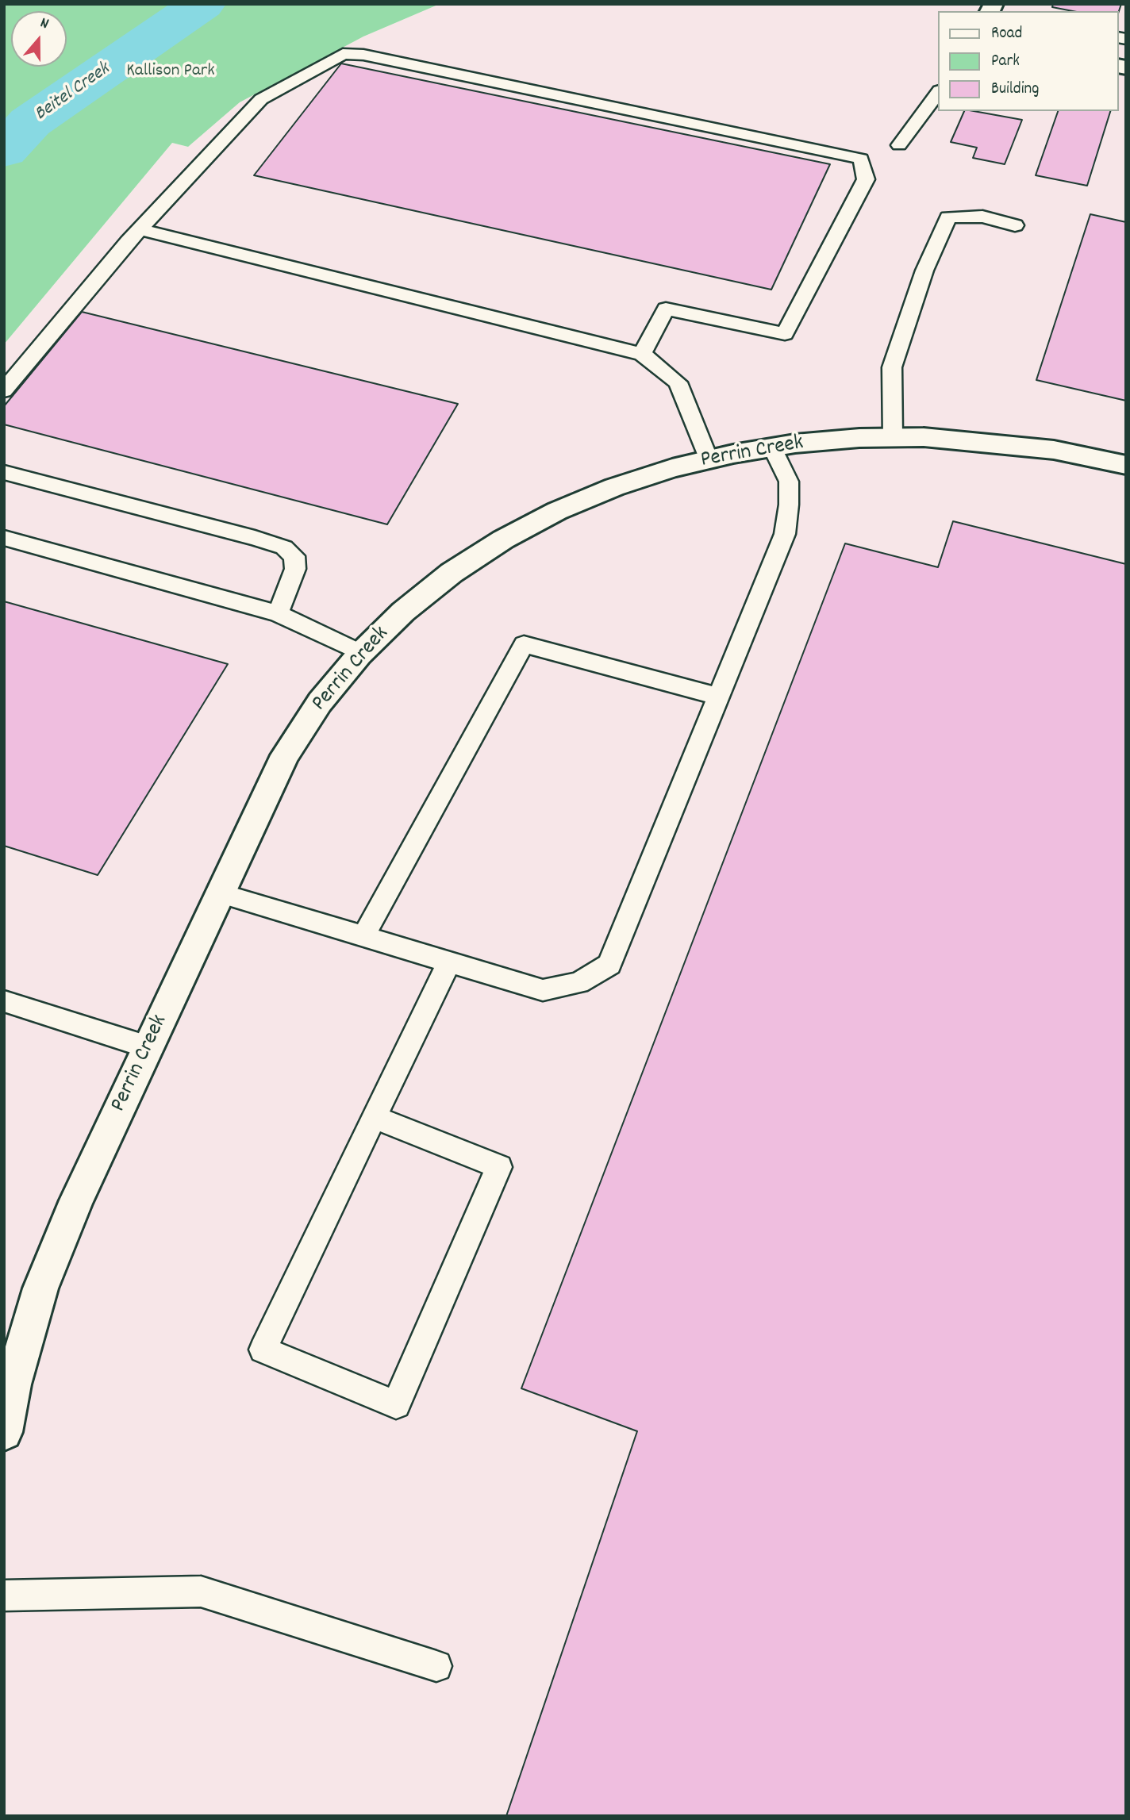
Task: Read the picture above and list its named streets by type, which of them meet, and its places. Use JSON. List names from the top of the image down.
{
  "streets": {
    "street": ["Perrin Creek"]
  },
  "water": ["Beitel Creek"],
  "parks": ["Kallison Park"],
  "legend": ["Road", "Park", "Building"],
  "north": "top"
}
